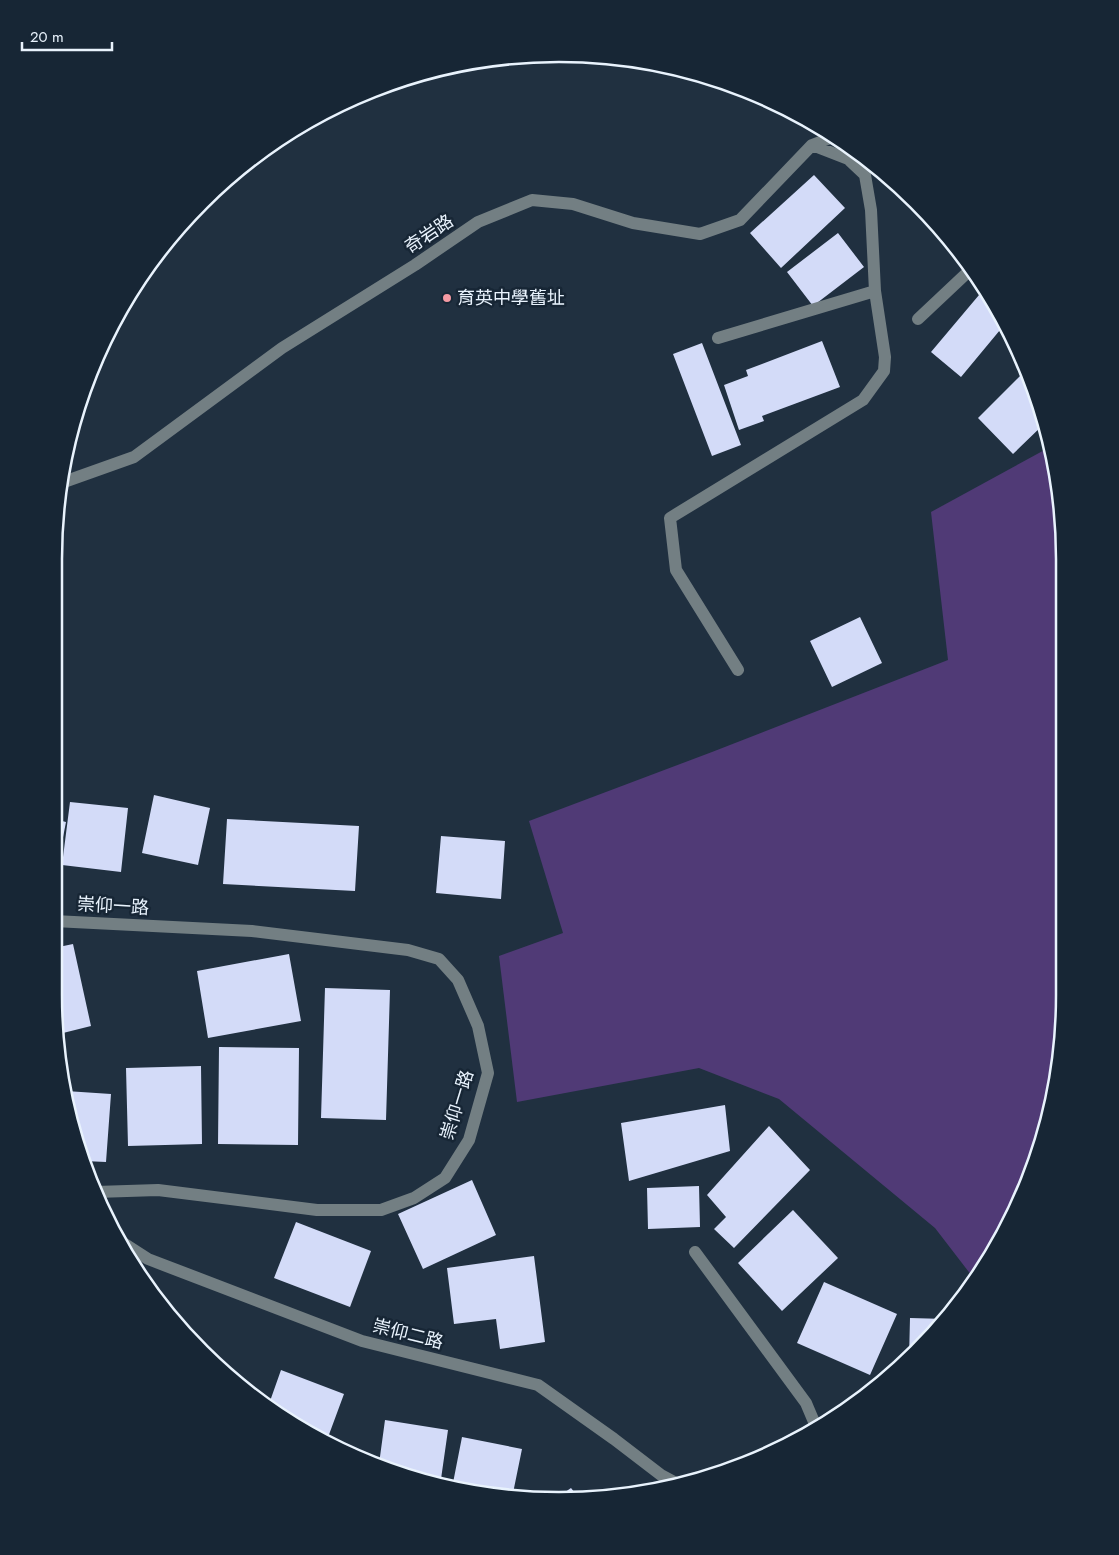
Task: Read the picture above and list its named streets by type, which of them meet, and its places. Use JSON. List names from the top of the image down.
{
  "streets": {
    "street": ["奇岩路", "崇仰一路", "崇仰二路"]
  },
  "places": ["育英中學舊址"],
  "scale_bar": "20 m"
}
